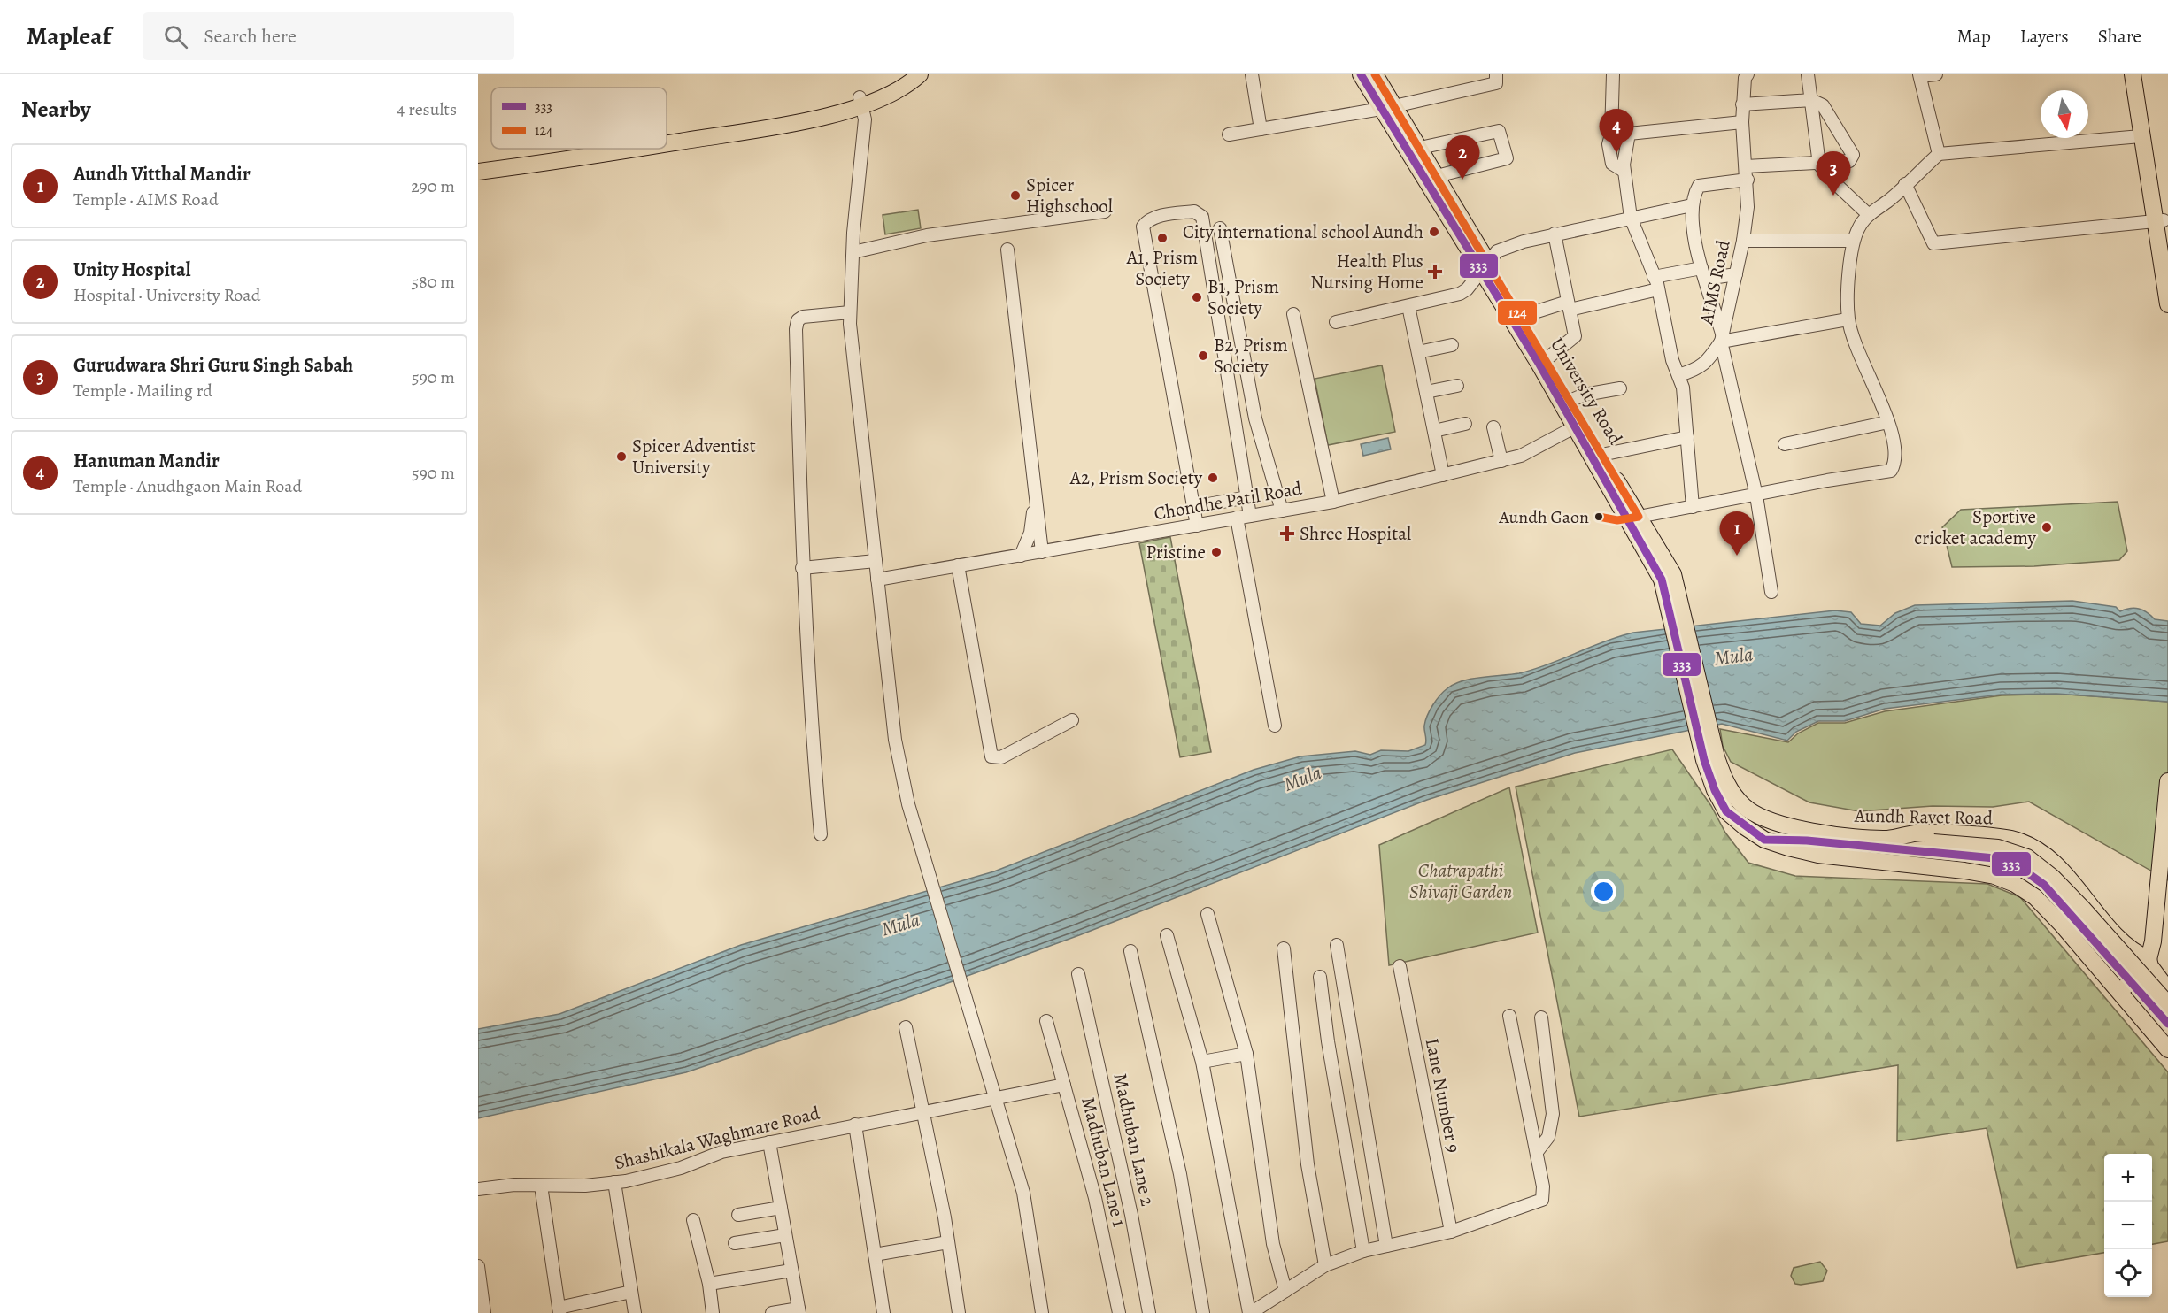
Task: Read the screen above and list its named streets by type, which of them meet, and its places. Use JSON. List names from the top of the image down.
{
  "streets": {
    "main road": ["University Road", "Aundh Ravet Road"],
    "street": [
      "AIMS Road",
      "Chondhe Patil Road",
      "Lane Number 9",
      "Shashikala Waghmare Road",
      "Madhuban Lane 2",
      "Madhuban Lane 1"
    ]
  },
  "crossings": [
    ["University Road", "Chondhe Patil Road"],
    ["University Road", "Aundh Ravet Road"],
    ["Shashikala Waghmare Road", "Madhuban Lane 1"]
  ],
  "water": ["Mula"],
  "parks": ["Chatrapathi Shivaji Garden"],
  "places": {
    "other": [
      "Spicer Highschool",
      "City international school Aundh",
      "A1, Prism Society",
      "B1, Prism Society",
      "B2, Prism Society",
      "Spicer Adventist University",
      "A2, Prism Society",
      "Aundh Gaon",
      "Sportive cricket academy",
      "Pristine"
    ],
    "health": ["Health Plus Nursing Home", "Shree Hospital"]
  },
  "lines": ["transit line 333", "transit line 124"],
  "legend": ["333", "124"],
  "north": "bottom",
  "page": {
    "header": "Mapleaf",
    "search": "Search here",
    "nav": ["Map", "Layers", "Share"],
    "heading": ["Nearby", "4 results"],
    "pins": [
      "4",
      "2",
      "3",
      "1"
    ],
    "list": [
      {
        "mark": "1",
        "name": "Aundh Vitthal Mandir",
        "note": "Temple · AIMS Road",
        "value": "290 m"
      },
      {
        "mark": "2",
        "name": "Unity Hospital",
        "note": "Hospital · University Road",
        "value": "580 m"
      },
      {
        "mark": "3",
        "name": "Gurudwara Shri Guru Singh Sabah",
        "note": "Temple · Mailing rd",
        "value": "590 m"
      },
      {
        "mark": "4",
        "name": "Hanuman Mandir",
        "note": "Temple · Anudhgaon Main Road",
        "value": "590 m"
      }
    ],
    "map_buttons": ["+", "−"]
  }
}
